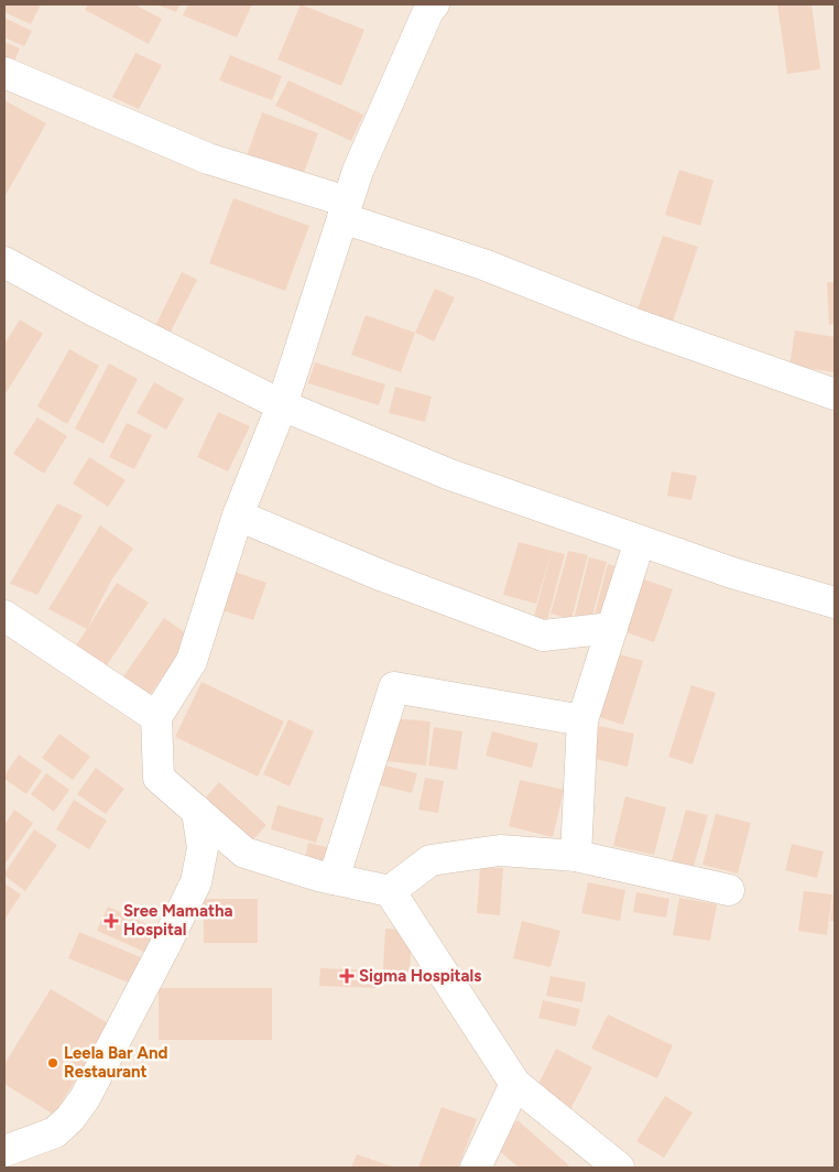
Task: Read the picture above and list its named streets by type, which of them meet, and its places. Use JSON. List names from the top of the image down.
{
  "places": {
    "health": ["Sree Mamatha Hospital", "Sigma Hospitals"],
    "other": ["Leela Bar And Restaurant"]
  }
}
